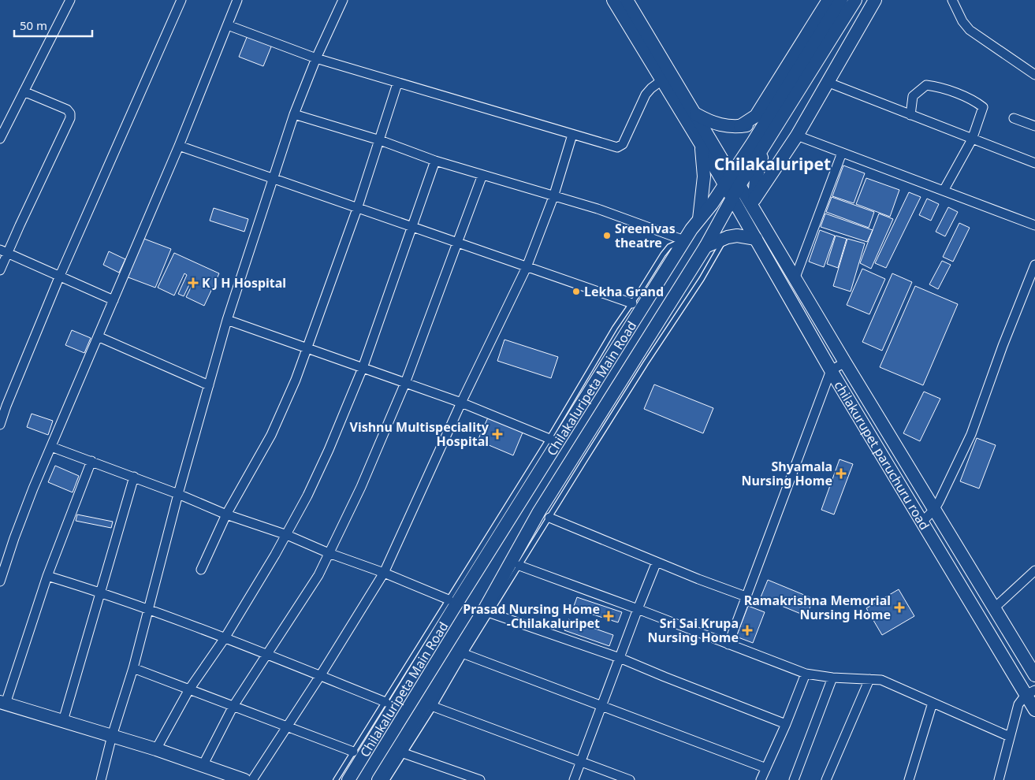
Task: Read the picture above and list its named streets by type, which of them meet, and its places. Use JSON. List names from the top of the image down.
{
  "streets": {
    "main road": ["Chilakaluripeta Main Road", "chilakurupet paruchuru road"]
  },
  "crossings": [
    ["Chilakaluripeta Main Road", "chilakurupet paruchuru road"]
  ],
  "districts": ["Chilakaluripet"],
  "places": {
    "other": ["Sreenivas theatre", "Lekha Grand"],
    "health": [
      "K J H Hospital",
      "Vishnu Multispeciality Hospital",
      "Shyamala Nursing Home",
      "Ramakrishna Memorial Nursing Home",
      "Prasad Nursing Home -Chilakaluripet",
      "Sri Sai Krupa Nursing Home"
    ]
  },
  "scale_bar": "50 m"
}
